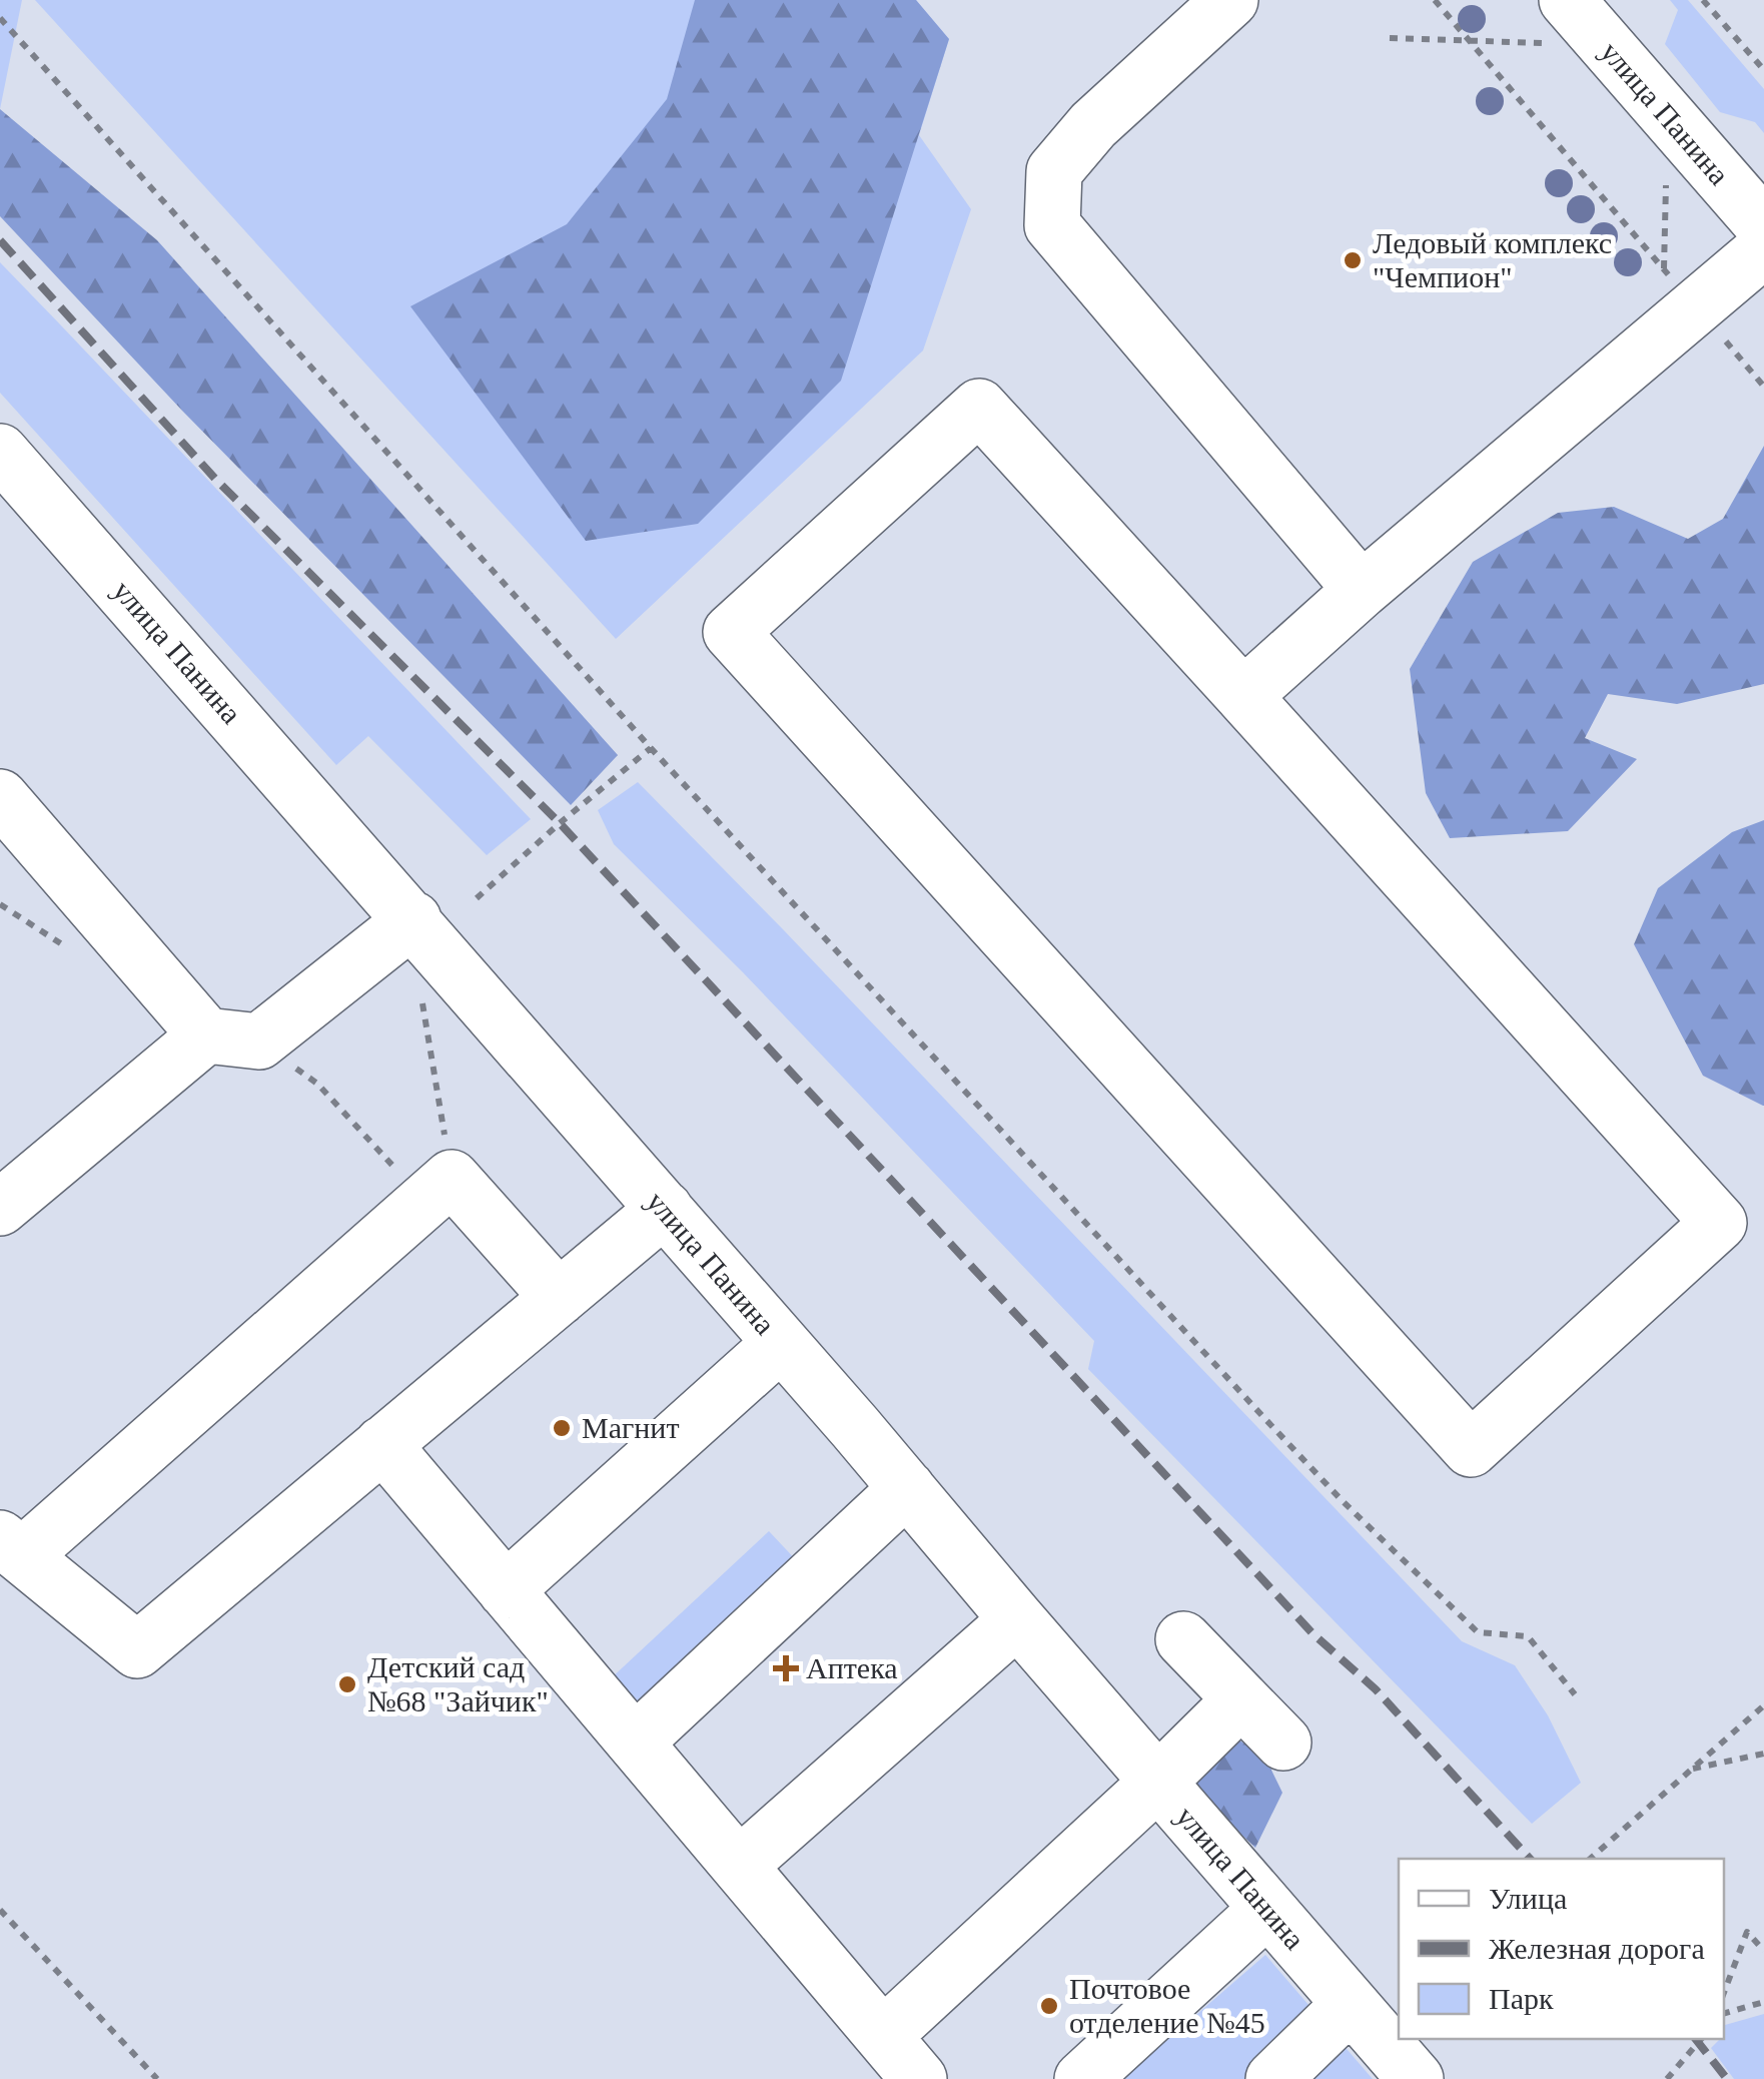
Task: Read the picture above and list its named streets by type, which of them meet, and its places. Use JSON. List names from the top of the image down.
{
  "streets": {
    "street": ["улица Панина"]
  },
  "places": {
    "other": [
      "Ледовый комплекс \"Чемпион\"",
      "Магнит",
      "Детский сад №68 \"Зайчик\"",
      "Почтовое отделение №45"
    ],
    "health": ["Аптека"]
  },
  "legend": ["Улица", "Железная дорога", "Парк"]
}
